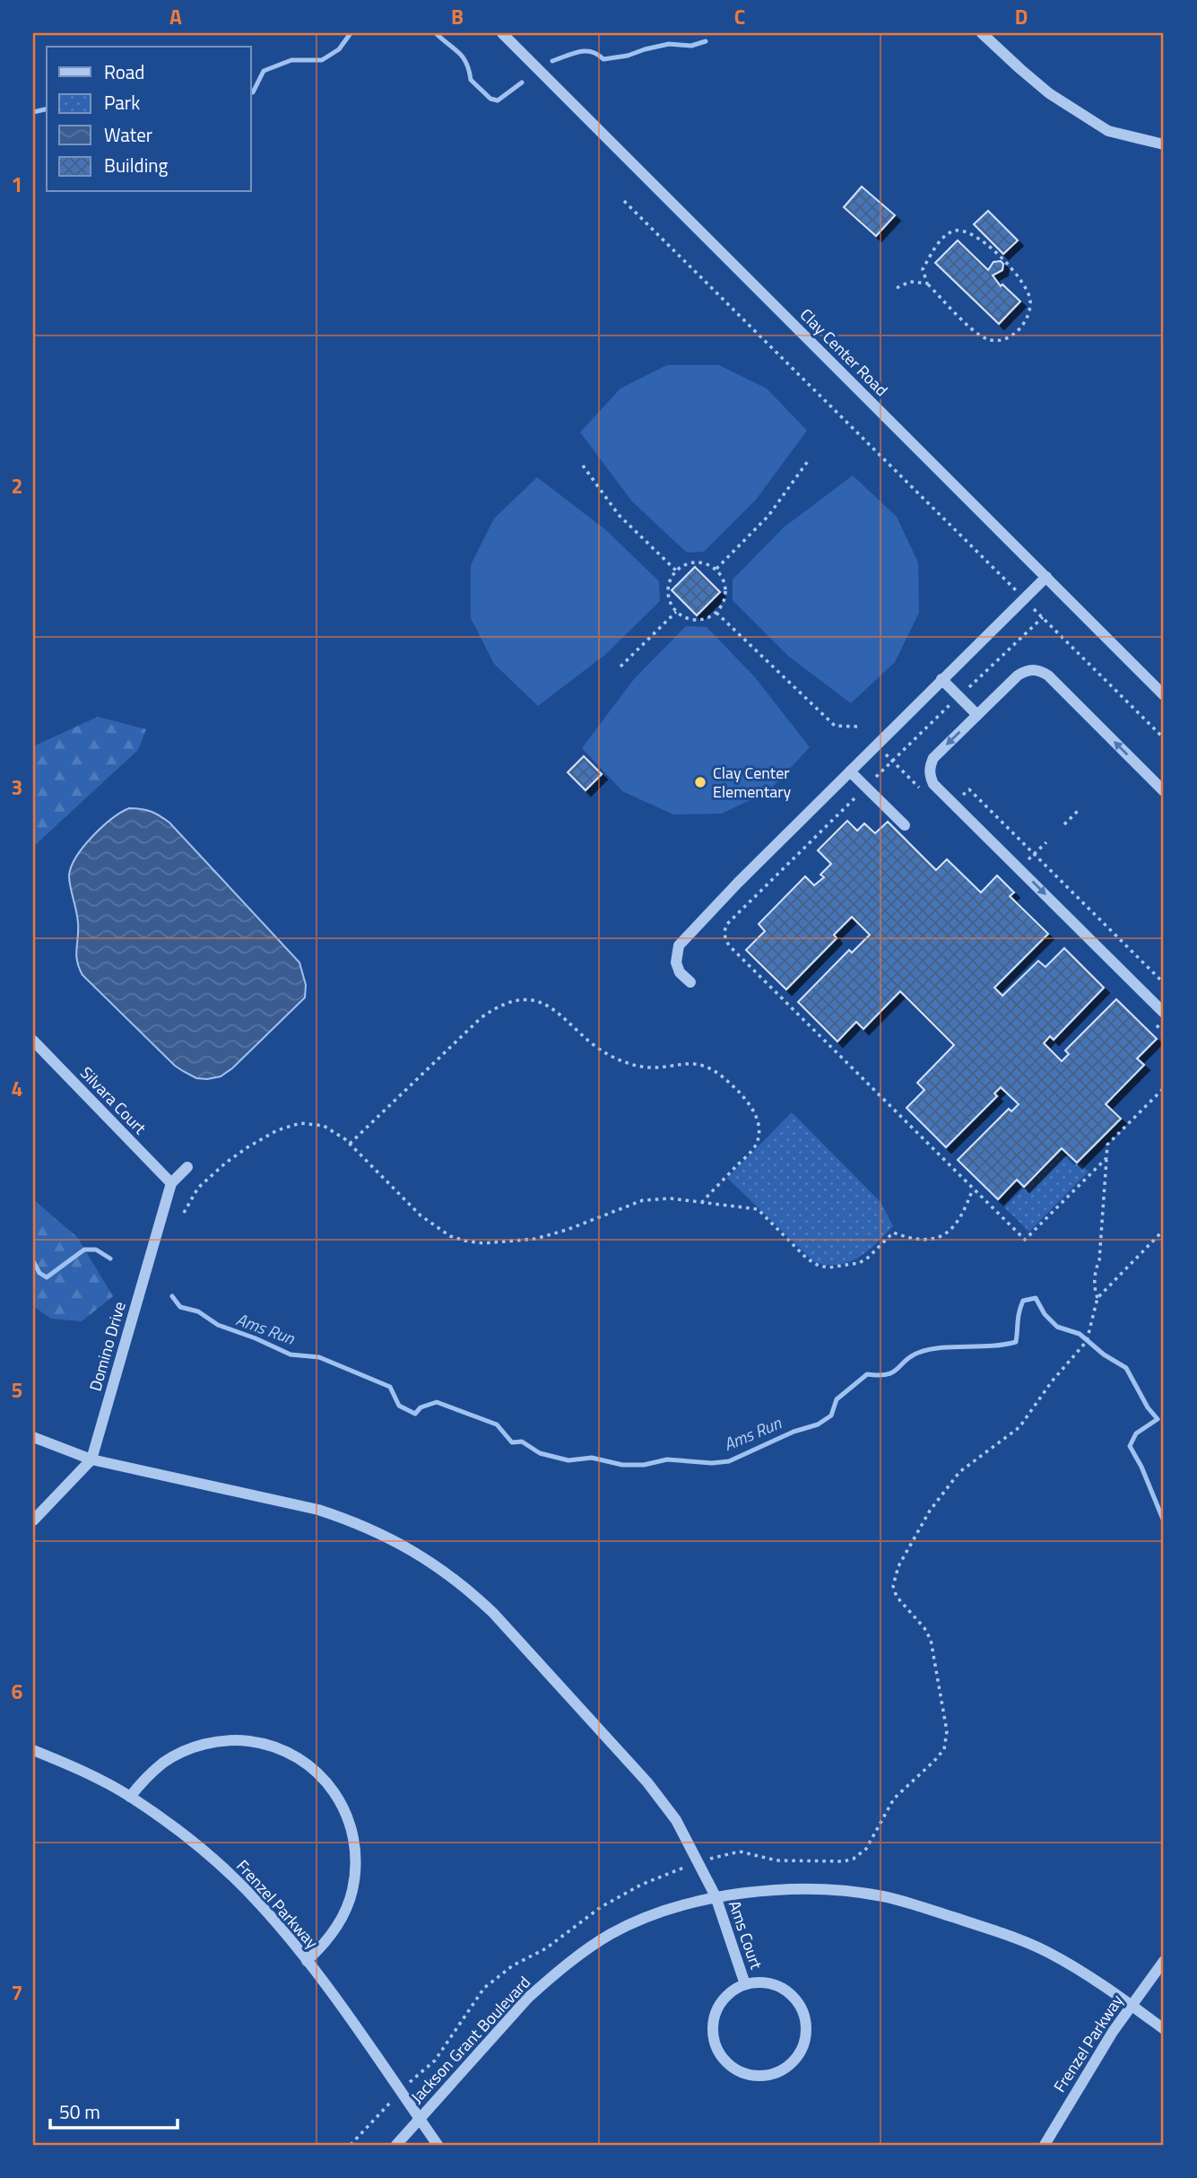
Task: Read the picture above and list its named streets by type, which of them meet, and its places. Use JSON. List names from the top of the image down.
{
  "streets": {
    "street": [
      "Clay Center Road",
      "Silvara Court",
      "Domino Drive",
      "Frenzel Parkway",
      "Ams Court",
      "Jackson Grant Boulevard"
    ]
  },
  "crossings": [
    ["Silvara Court", "Domino Drive"],
    ["Frenzel Parkway", "Jackson Grant Boulevard"],
    ["Ams Court", "Jackson Grant Boulevard"]
  ],
  "water": ["Ams Run"],
  "places": ["Clay Center Elementary"],
  "legend": [
    "Road",
    "Park",
    "Water",
    "Building"
  ],
  "scale_bar": "50 m",
  "grid": {
    "columns": [
      "A",
      "B",
      "C",
      "D"
    ],
    "rows": [
      "1",
      "2",
      "3",
      "4",
      "5",
      "6",
      "7"
    ]
  }
}
